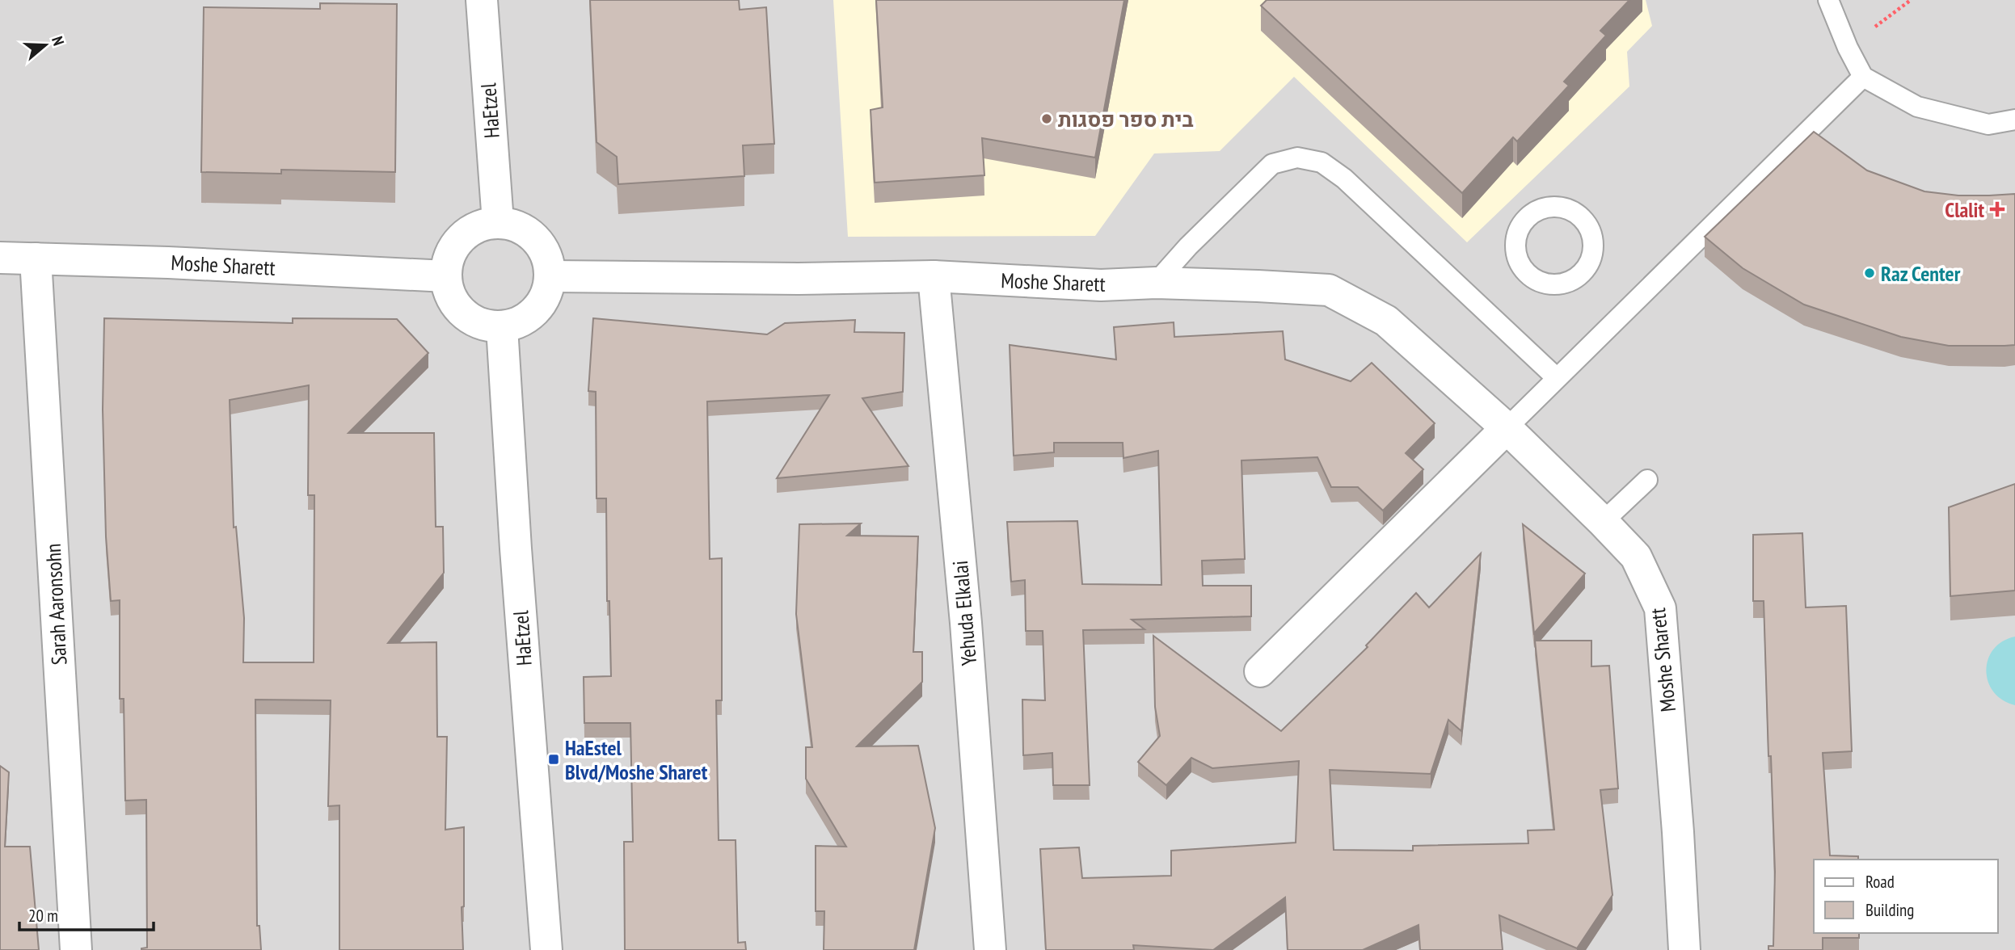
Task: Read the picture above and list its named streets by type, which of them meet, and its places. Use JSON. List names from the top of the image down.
{
  "streets": {
    "street": [
      "HaEtzel",
      "Moshe Sharett",
      "Sarah Aaronsohn",
      "Yehuda Elkalai"
    ]
  },
  "crossings": [
    ["HaEtzel", "Moshe Sharett"],
    ["Moshe Sharett", "Sarah Aaronsohn"],
    ["Moshe Sharett", "Yehuda Elkalai"]
  ],
  "places": {
    "other": ["בית ספר פסגות", "Raz Center"],
    "health": ["Clalit"],
    "transit": ["HaEstel Blvd/Moshe Sharet"]
  },
  "legend": ["Road", "Building"],
  "scale_bar": "20 m",
  "north": "right"
}
